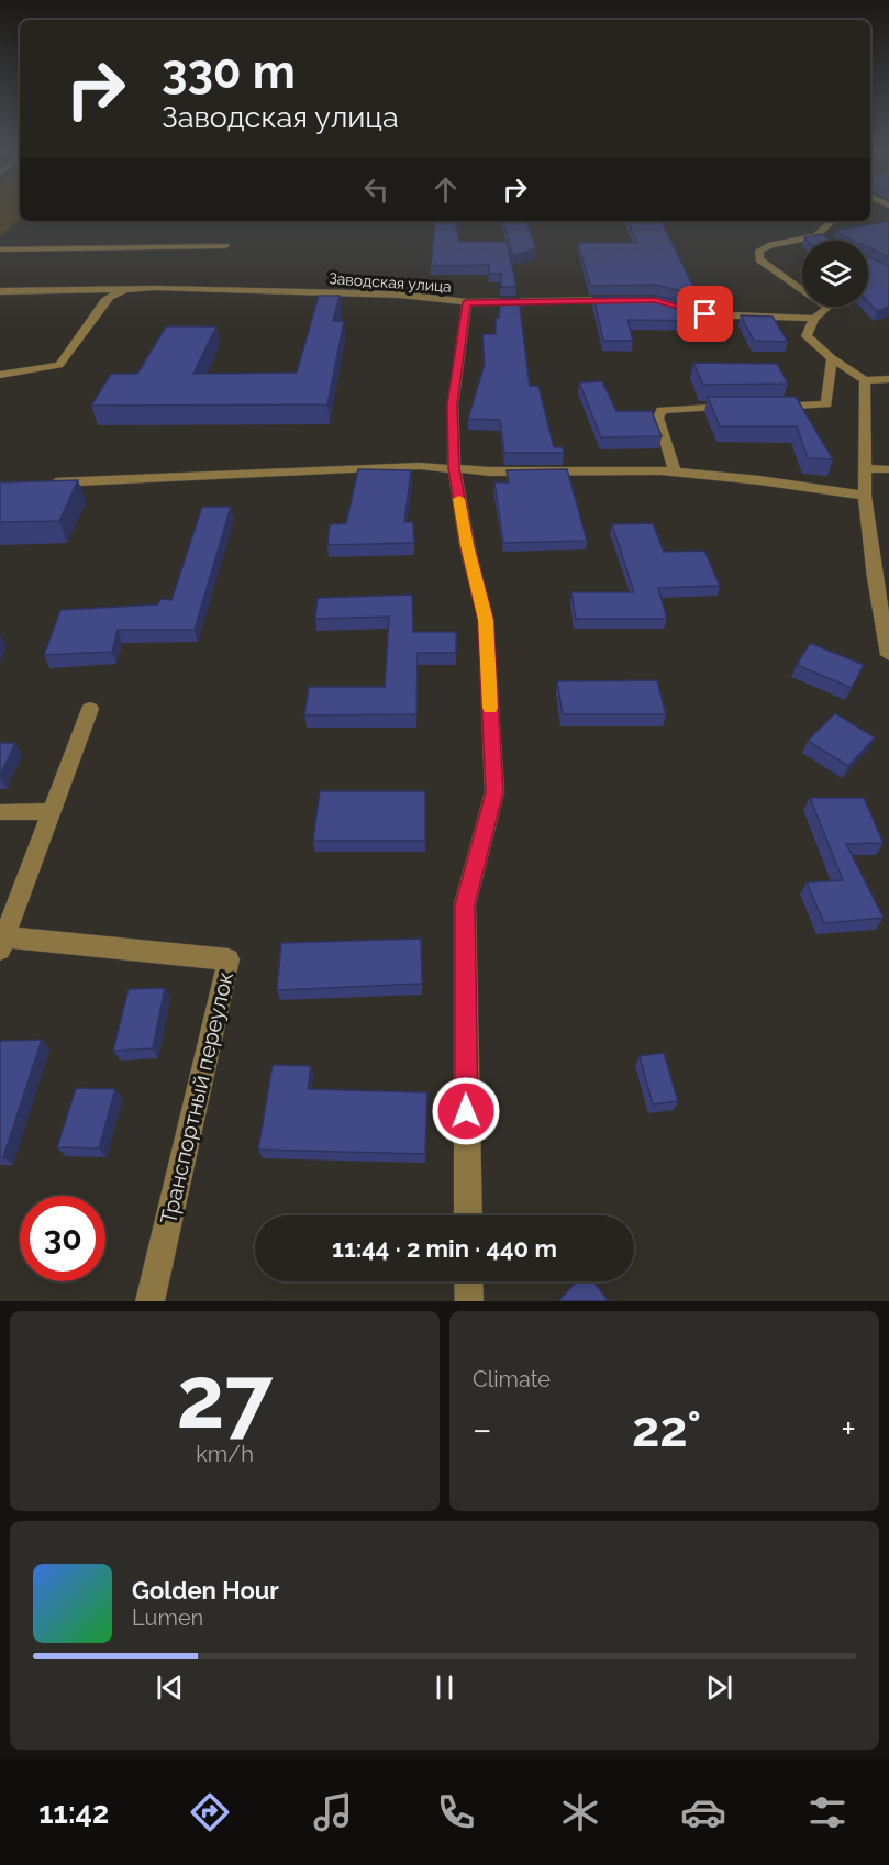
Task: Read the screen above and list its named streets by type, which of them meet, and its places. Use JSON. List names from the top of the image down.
{
  "streets": {
    "street": ["Заводская улица", "Транспортный переулок"]
  },
  "page": {
    "turn": ["330 m", "Заводская улица"],
    "limit": "30",
    "trip": "11:44 · 2 min · 440 m",
    "tile": [
      ["27", "km/h"],
      "Climate"
    ],
    "heat": ["−", "22°", "+"],
    "song": ["Golden Hour", "Lumen"],
    "tabs": "11:42"
  }
}
